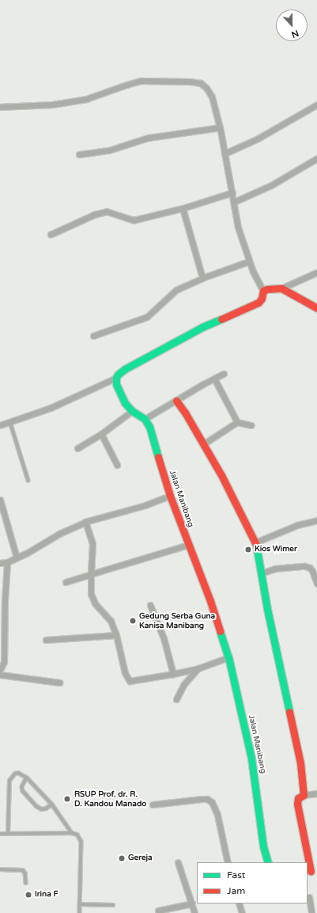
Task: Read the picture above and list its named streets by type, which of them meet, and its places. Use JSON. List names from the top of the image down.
{
  "streets": {
    "street": ["Jalan Manibang"]
  },
  "places": [
    "Kios Wimer",
    "Gedung Serba Guna Kanisa Manibang",
    "RSUP Prof. dr. R. D. Kandou Manado",
    "Gereja",
    "Irina F"
  ],
  "legend": ["Fast", "Jam"],
  "north": "bottom"
}
